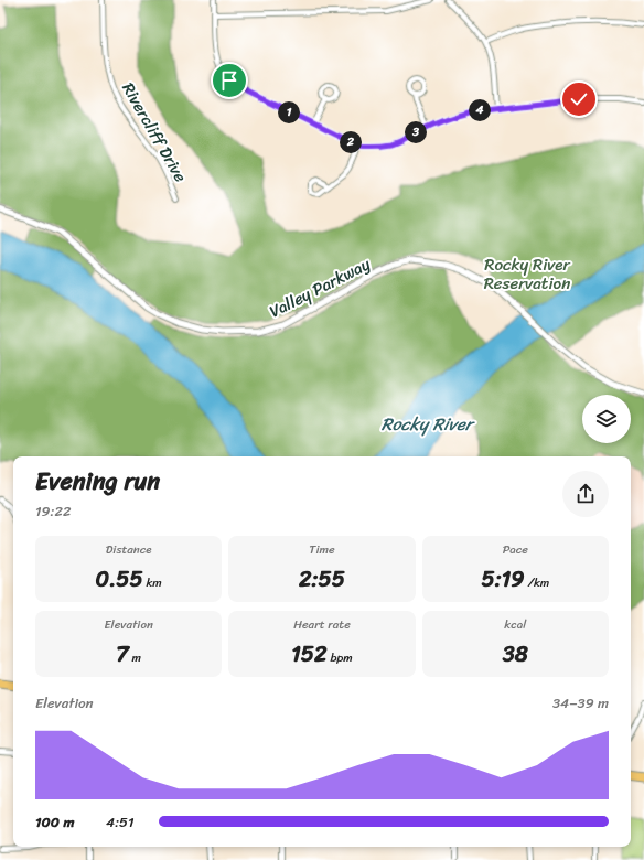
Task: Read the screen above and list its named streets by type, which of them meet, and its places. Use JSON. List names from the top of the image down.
{
  "streets": {
    "street": ["Rivercliff Drive", "Valley Parkway"]
  },
  "water": ["Rocky River"],
  "parks": ["Rocky River Reservation"],
  "page": {
    "pins": [
      "4",
      "1",
      "3",
      "2"
    ],
    "heading": ["Evening run", "19:22"],
    "stats": [
      ["Distance", "0.55 km"],
      ["Time", "2:55"],
      ["Pace", "5:19 /km"],
      ["Elevation", "7 m"],
      ["Heart rate", "152 bpm"],
      ["kcal", "38"]
    ],
    "chart": ["Elevation", "34–39 m"],
    "list": [
      {
        "name": "100 m",
        "note": "4:51"
      }
    ]
  }
}
